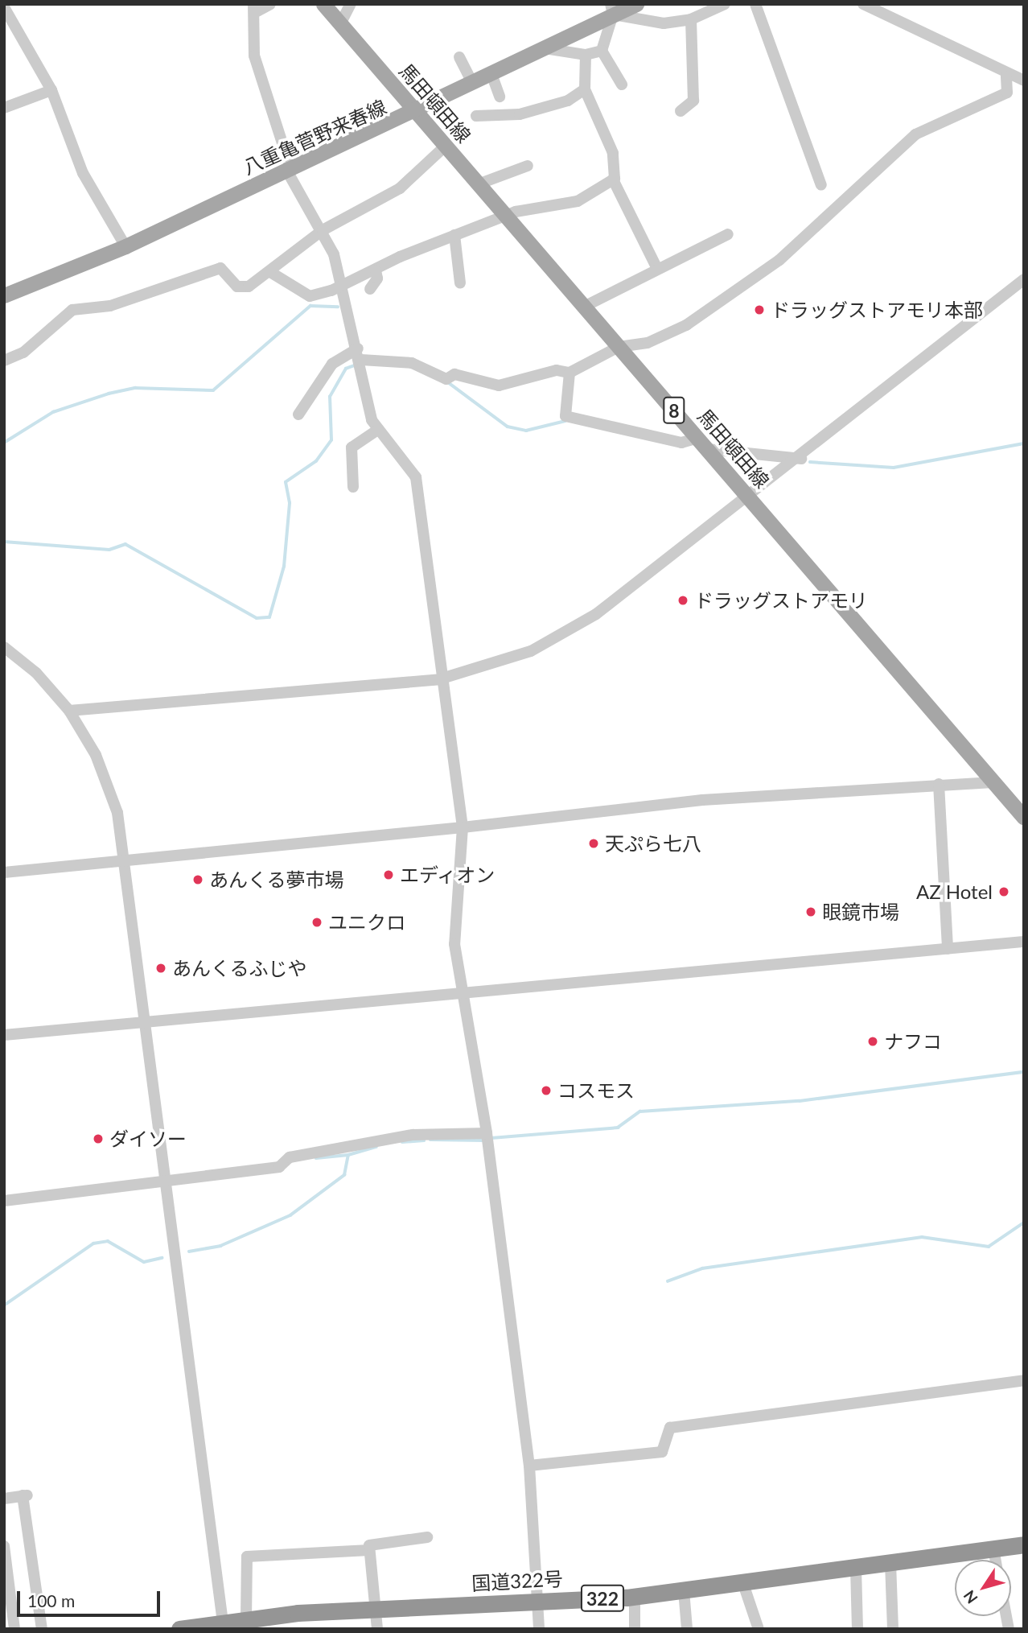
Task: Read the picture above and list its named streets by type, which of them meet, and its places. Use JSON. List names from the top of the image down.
{
  "streets": {
    "highway": ["国道322号", "322"],
    "main road": ["馬田頓田線", "八重亀菅野来春線", "8"]
  },
  "crossings": [
    ["馬田頓田線", "八重亀菅野来春線"]
  ],
  "places": [
    "ドラッグストアモリ本部",
    "ドラッグストアモリ",
    "天ぷら七八",
    "エディオン",
    "あんくる夢市場",
    "AZ Hotel",
    "眼鏡市場",
    "ユニクロ",
    "あんくるふじや",
    "ナフコ",
    "コスモス",
    "ダイソー"
  ],
  "scale_bar": "100 m",
  "north": "bottom left"
}
